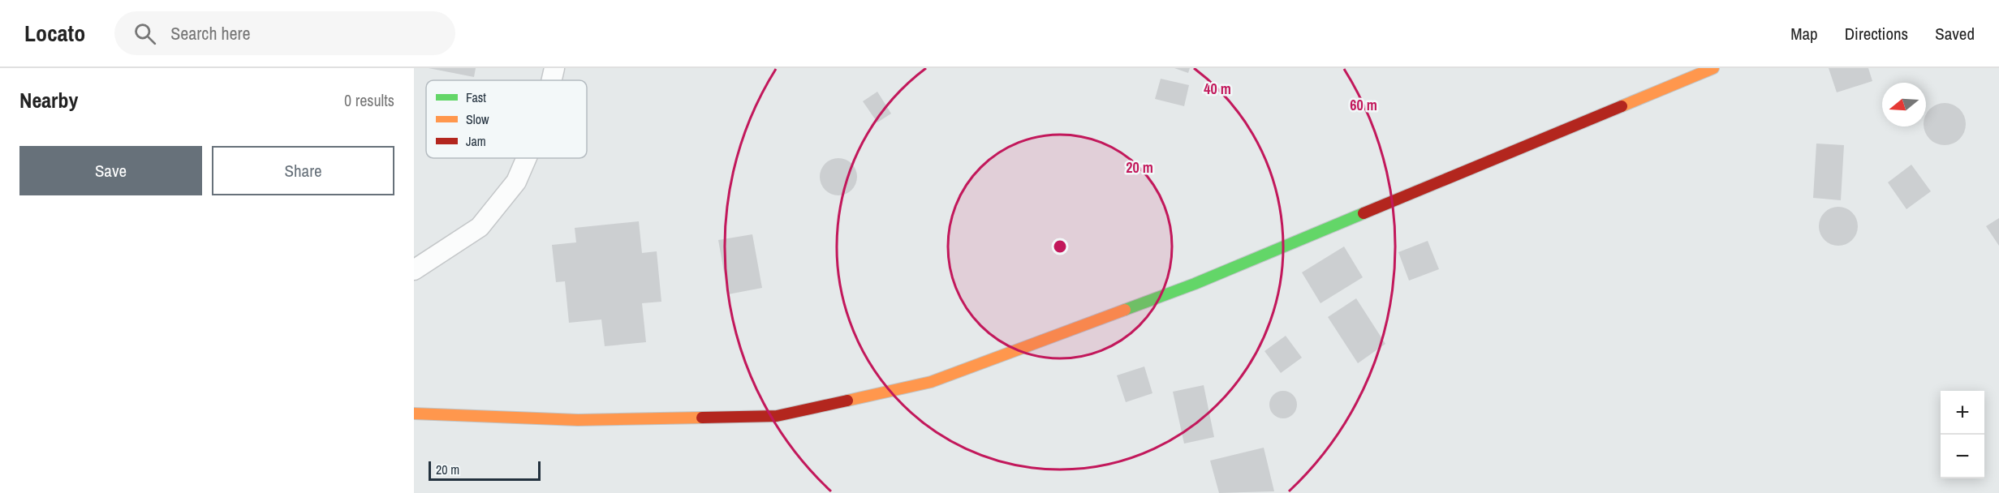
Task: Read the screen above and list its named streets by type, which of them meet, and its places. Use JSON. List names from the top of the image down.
{
  "legend": ["Fast", "Slow", "Jam"],
  "scale_bar": "20 m",
  "north": "left",
  "page": {
    "header": "Locato",
    "search": "Search here",
    "nav": ["Map", "Directions", "Saved"],
    "heading": ["Nearby", "0 results"],
    "buttons": ["Save", "Share"],
    "map_buttons": ["+", "−"],
    "scale": "20 m"
  },
  "rings": ["40 m", "60 m", "20 m"]
}
